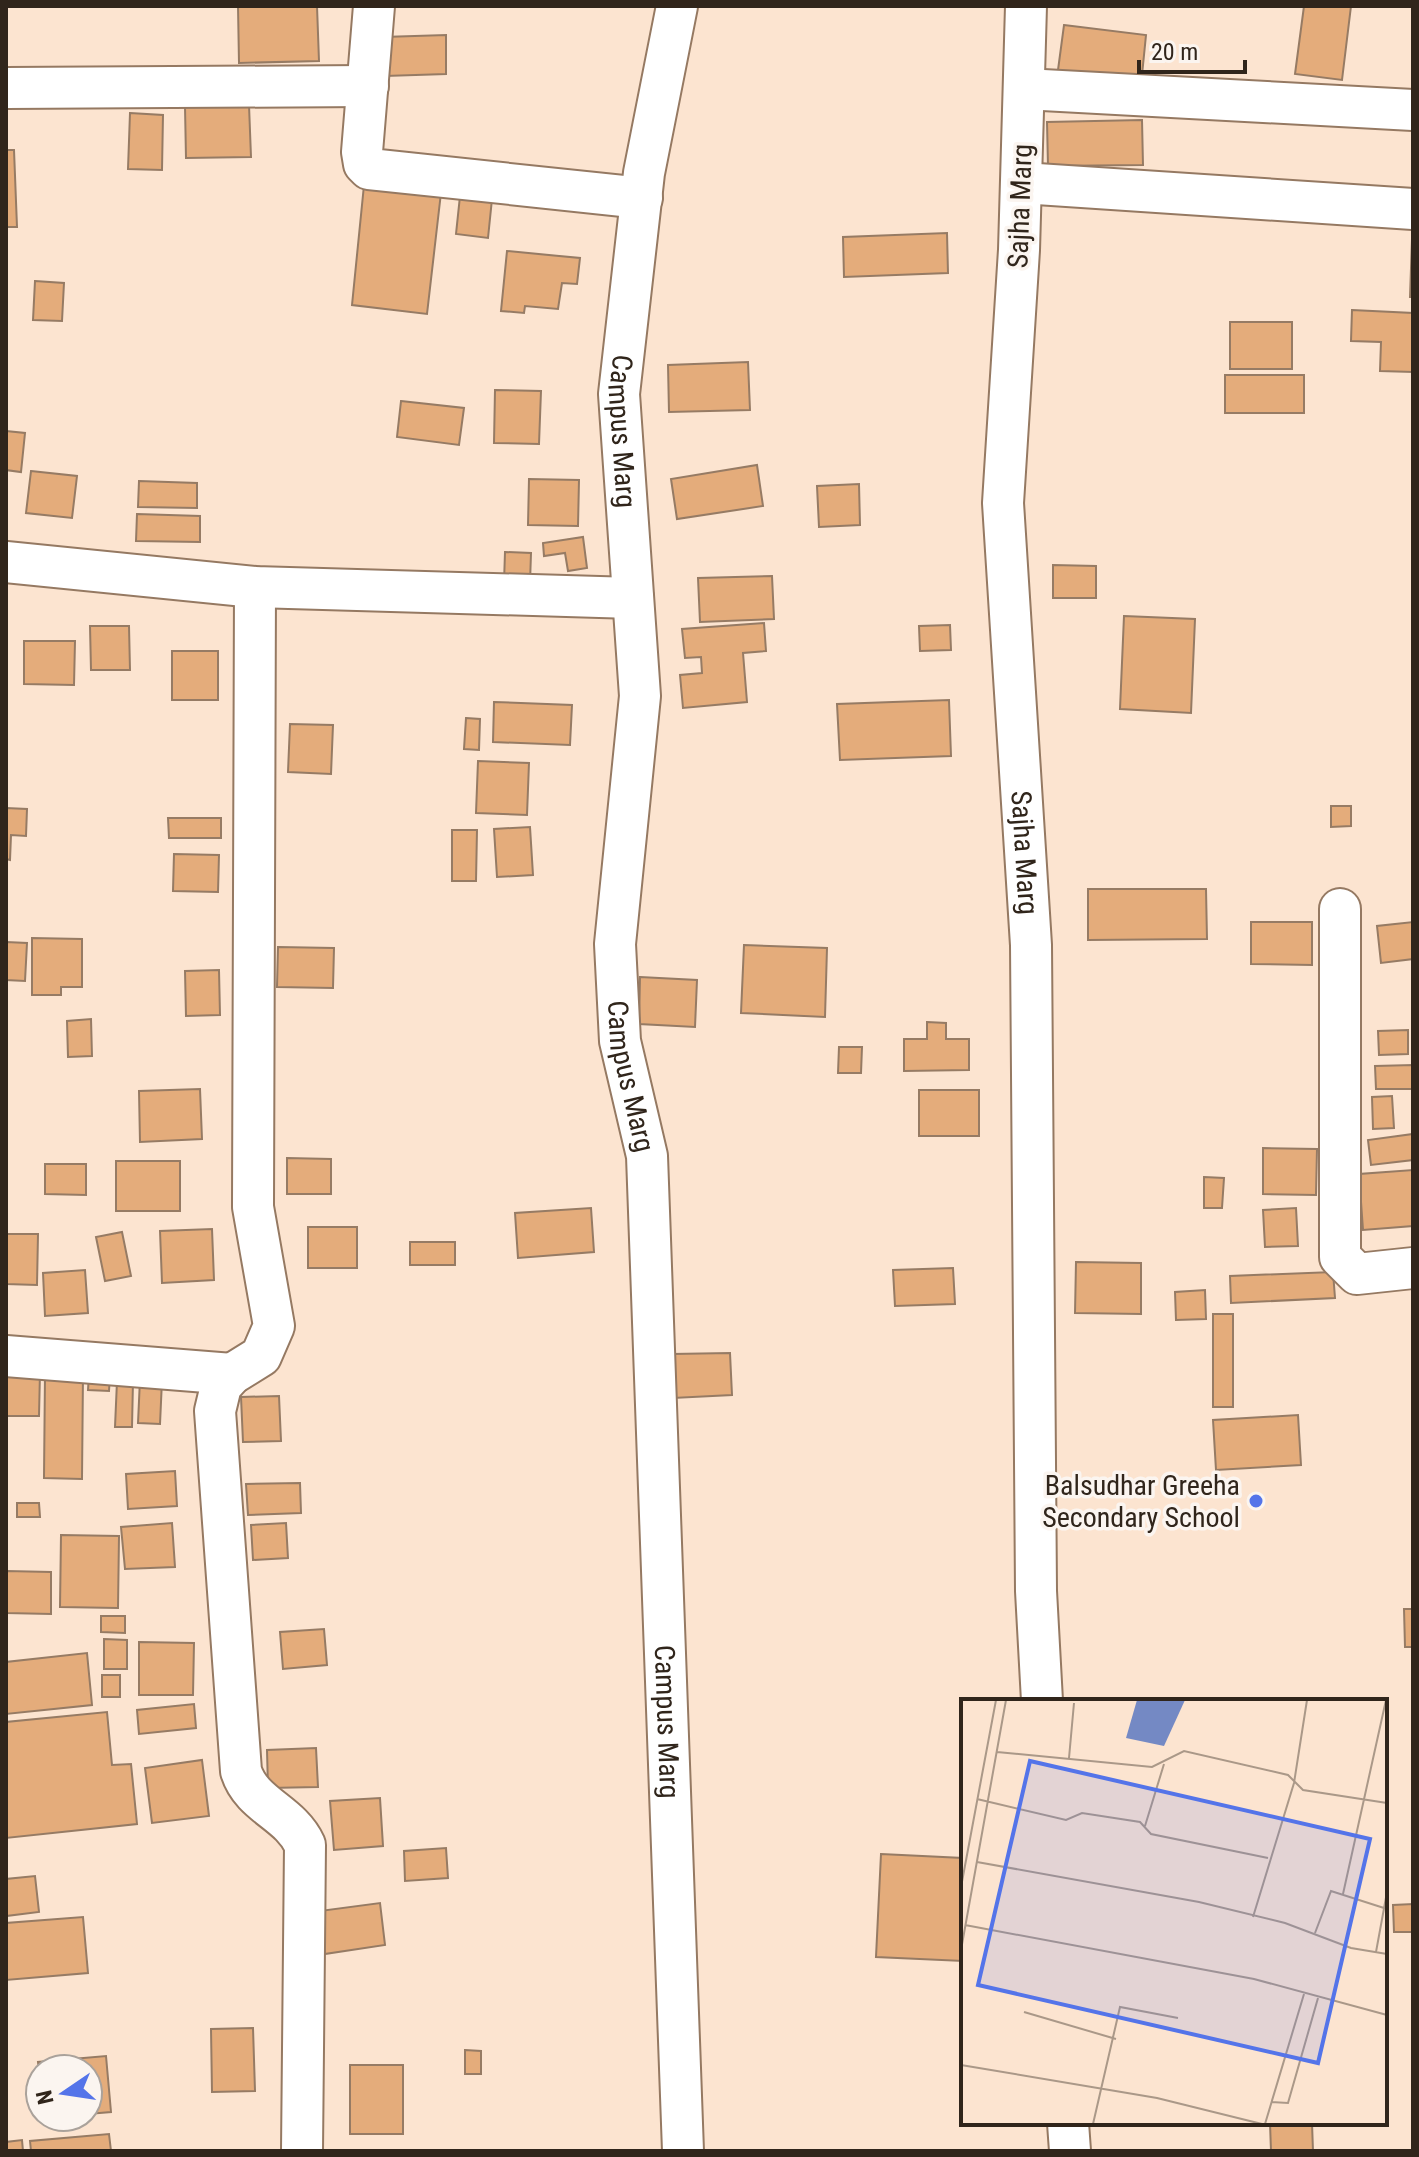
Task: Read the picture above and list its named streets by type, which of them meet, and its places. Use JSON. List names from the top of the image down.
{
  "streets": {
    "street": ["Sajha Marg", "Campus Marg"]
  },
  "places": ["Balsudhar Greeha Secondary School"],
  "scale_bar": "20 m",
  "north": "left"
}
